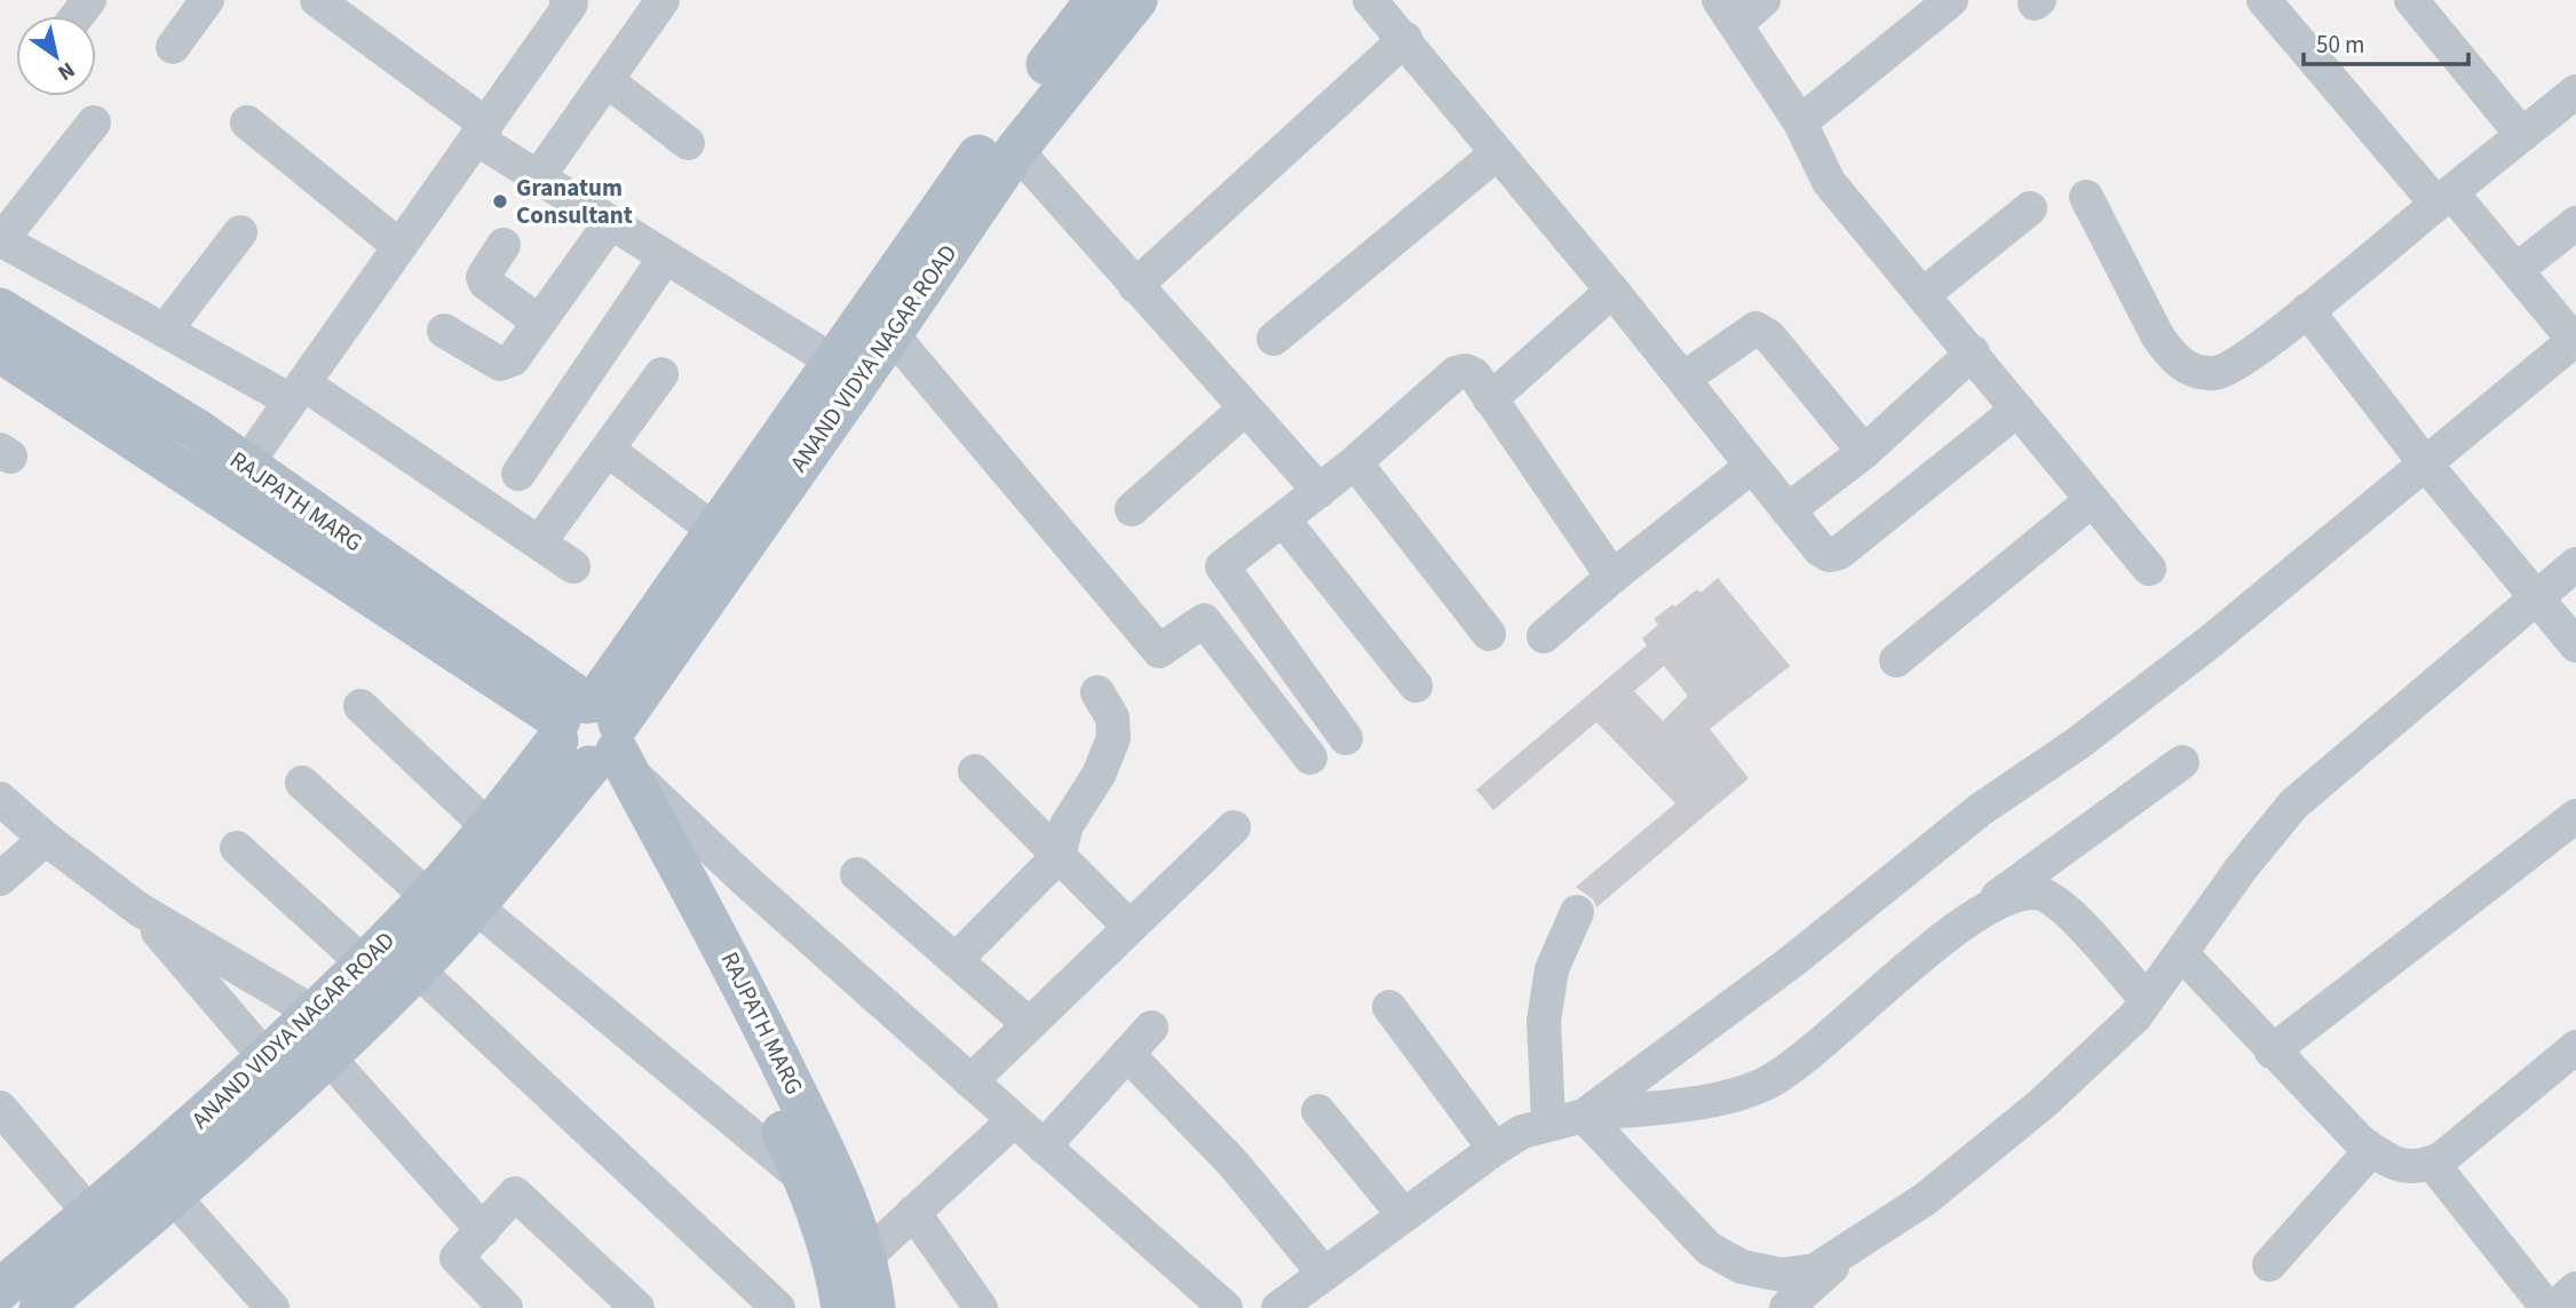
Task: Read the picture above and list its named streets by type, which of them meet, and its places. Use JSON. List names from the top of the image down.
{
  "streets": {
    "main road": ["ANAND VIDYA NAGAR ROAD", "RAJPATH MARG"]
  },
  "crossings": [
    ["ANAND VIDYA NAGAR ROAD", "RAJPATH MARG"]
  ],
  "places": ["Granatum Consultant"],
  "scale_bar": "50 m",
  "north": "bottom right"
}
